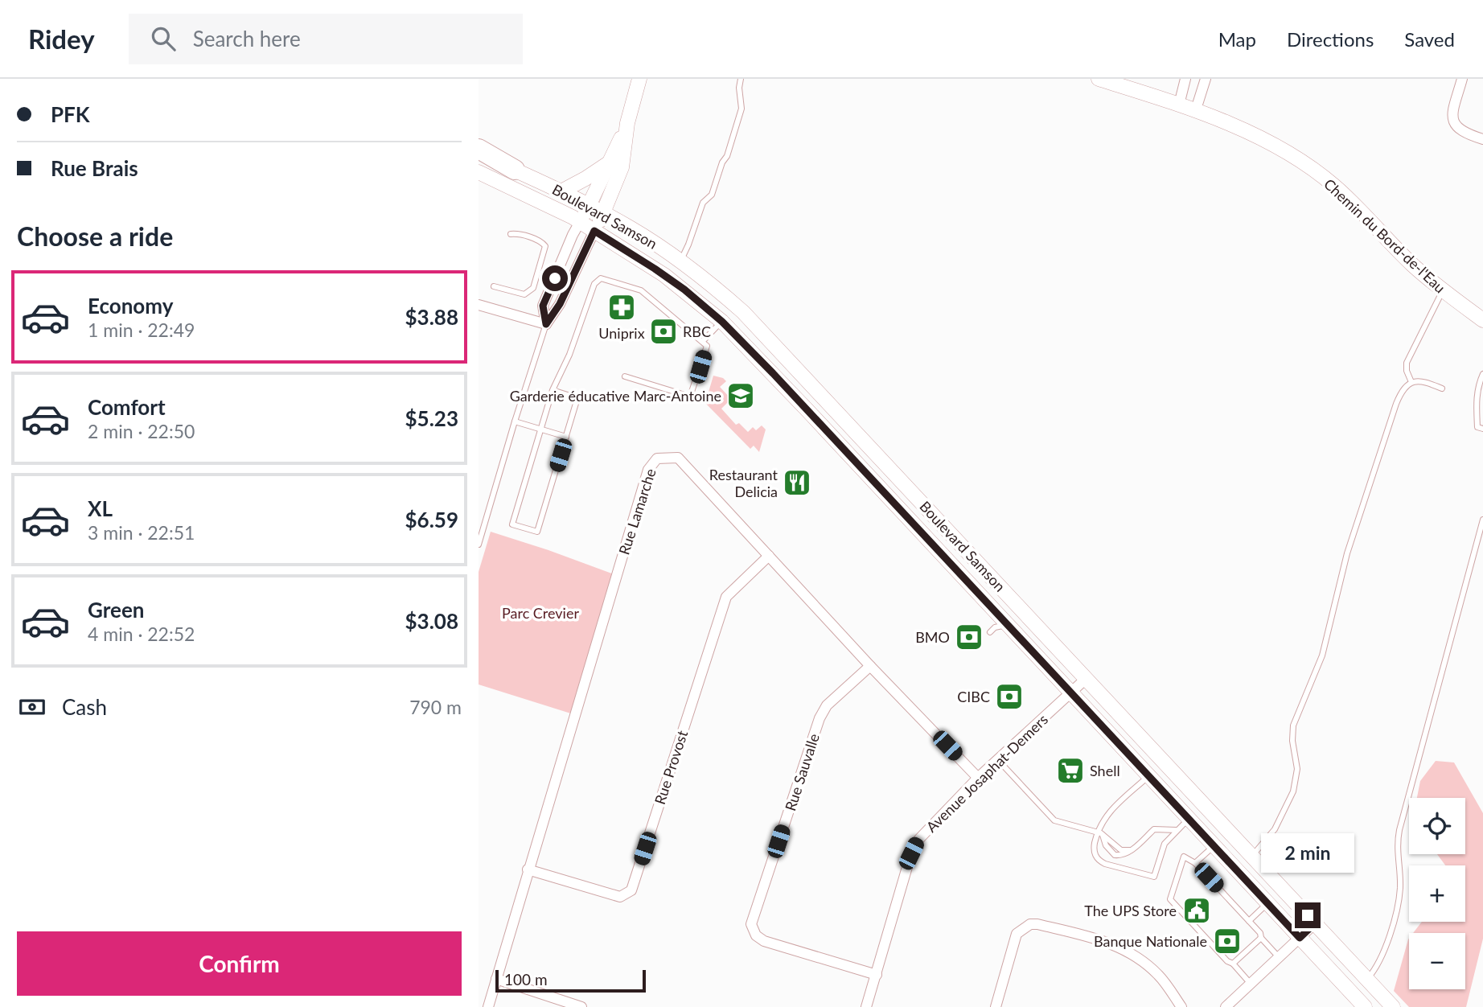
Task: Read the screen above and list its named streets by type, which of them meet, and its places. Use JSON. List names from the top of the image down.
{
  "streets": {
    "street": [
      "Boulevard Samson",
      "Chemin du Bord-de-l'Eau",
      "Rue Lamarche",
      "Rue Provost",
      "Rue Sauvalle",
      "Avenue Josaphat-Demers"
    ]
  },
  "crossings": [
    ["Boulevard Samson", "Avenue Josaphat-Demers"],
    ["Rue Lamarche", "Rue Provost"],
    ["Rue Lamarche", "Rue Sauvalle"],
    ["Rue Lamarche", "Avenue Josaphat-Demers"],
    ["Rue Sauvalle", "Avenue Josaphat-Demers"]
  ],
  "parks": ["Parc Crevier"],
  "places": {
    "pharmacy": ["Uniprix"],
    "bank": [
      "RBC",
      "BMO",
      "CIBC",
      "Banque Nationale"
    ],
    "school or university": ["Garderie éducative Marc-Antoine"],
    "restaurant": ["Restaurant Delicia"],
    "supermarket": ["Shell"],
    "public building": ["The UPS Store"]
  },
  "scale_bar": "100 m",
  "page": {
    "header": "Ridey",
    "search": "Search here",
    "nav": ["Map", "Directions", "Saved"],
    "banner": ["PFK", "Rue Brais"],
    "heading": "Choose a ride",
    "list": [
      {
        "name": "Economy",
        "note": "1 min · 22:49",
        "value": "$3.88"
      },
      {
        "name": "Comfort",
        "note": "2 min · 22:50",
        "value": "$5.23"
      },
      {
        "name": "XL",
        "note": "3 min · 22:51",
        "value": "$6.59"
      },
      {
        "name": "Green",
        "note": "4 min · 22:52",
        "value": "$3.08"
      }
    ],
    "pay": ["Cash", "790 m"],
    "map_buttons": ["+", "−"],
    "bubble": "2 min",
    "buttons": "Confirm",
    "scale": "100 m"
  }
}
